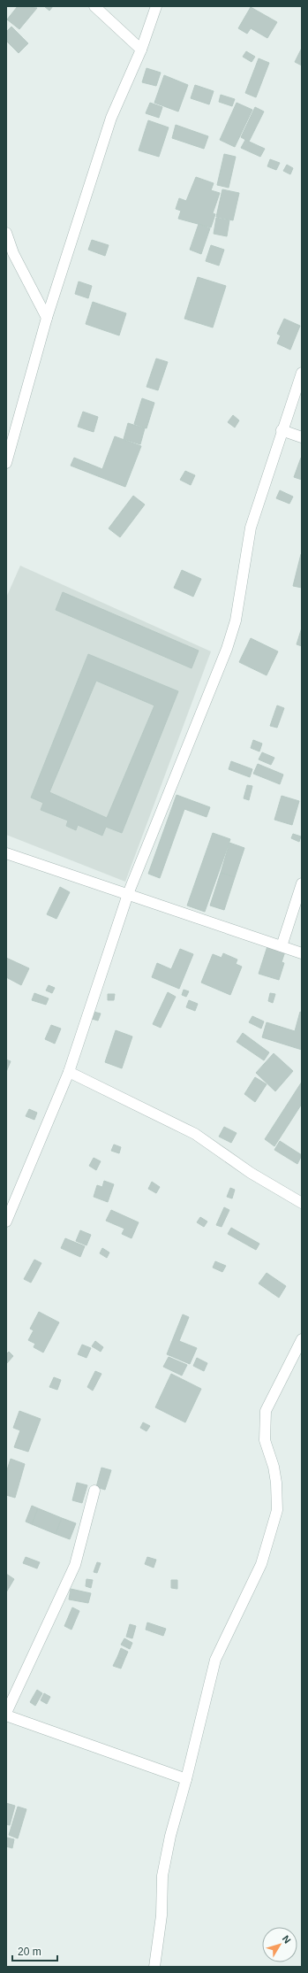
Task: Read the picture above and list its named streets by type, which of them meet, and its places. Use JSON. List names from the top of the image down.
{
  "scale_bar": "20 m",
  "north": "top right"
}
